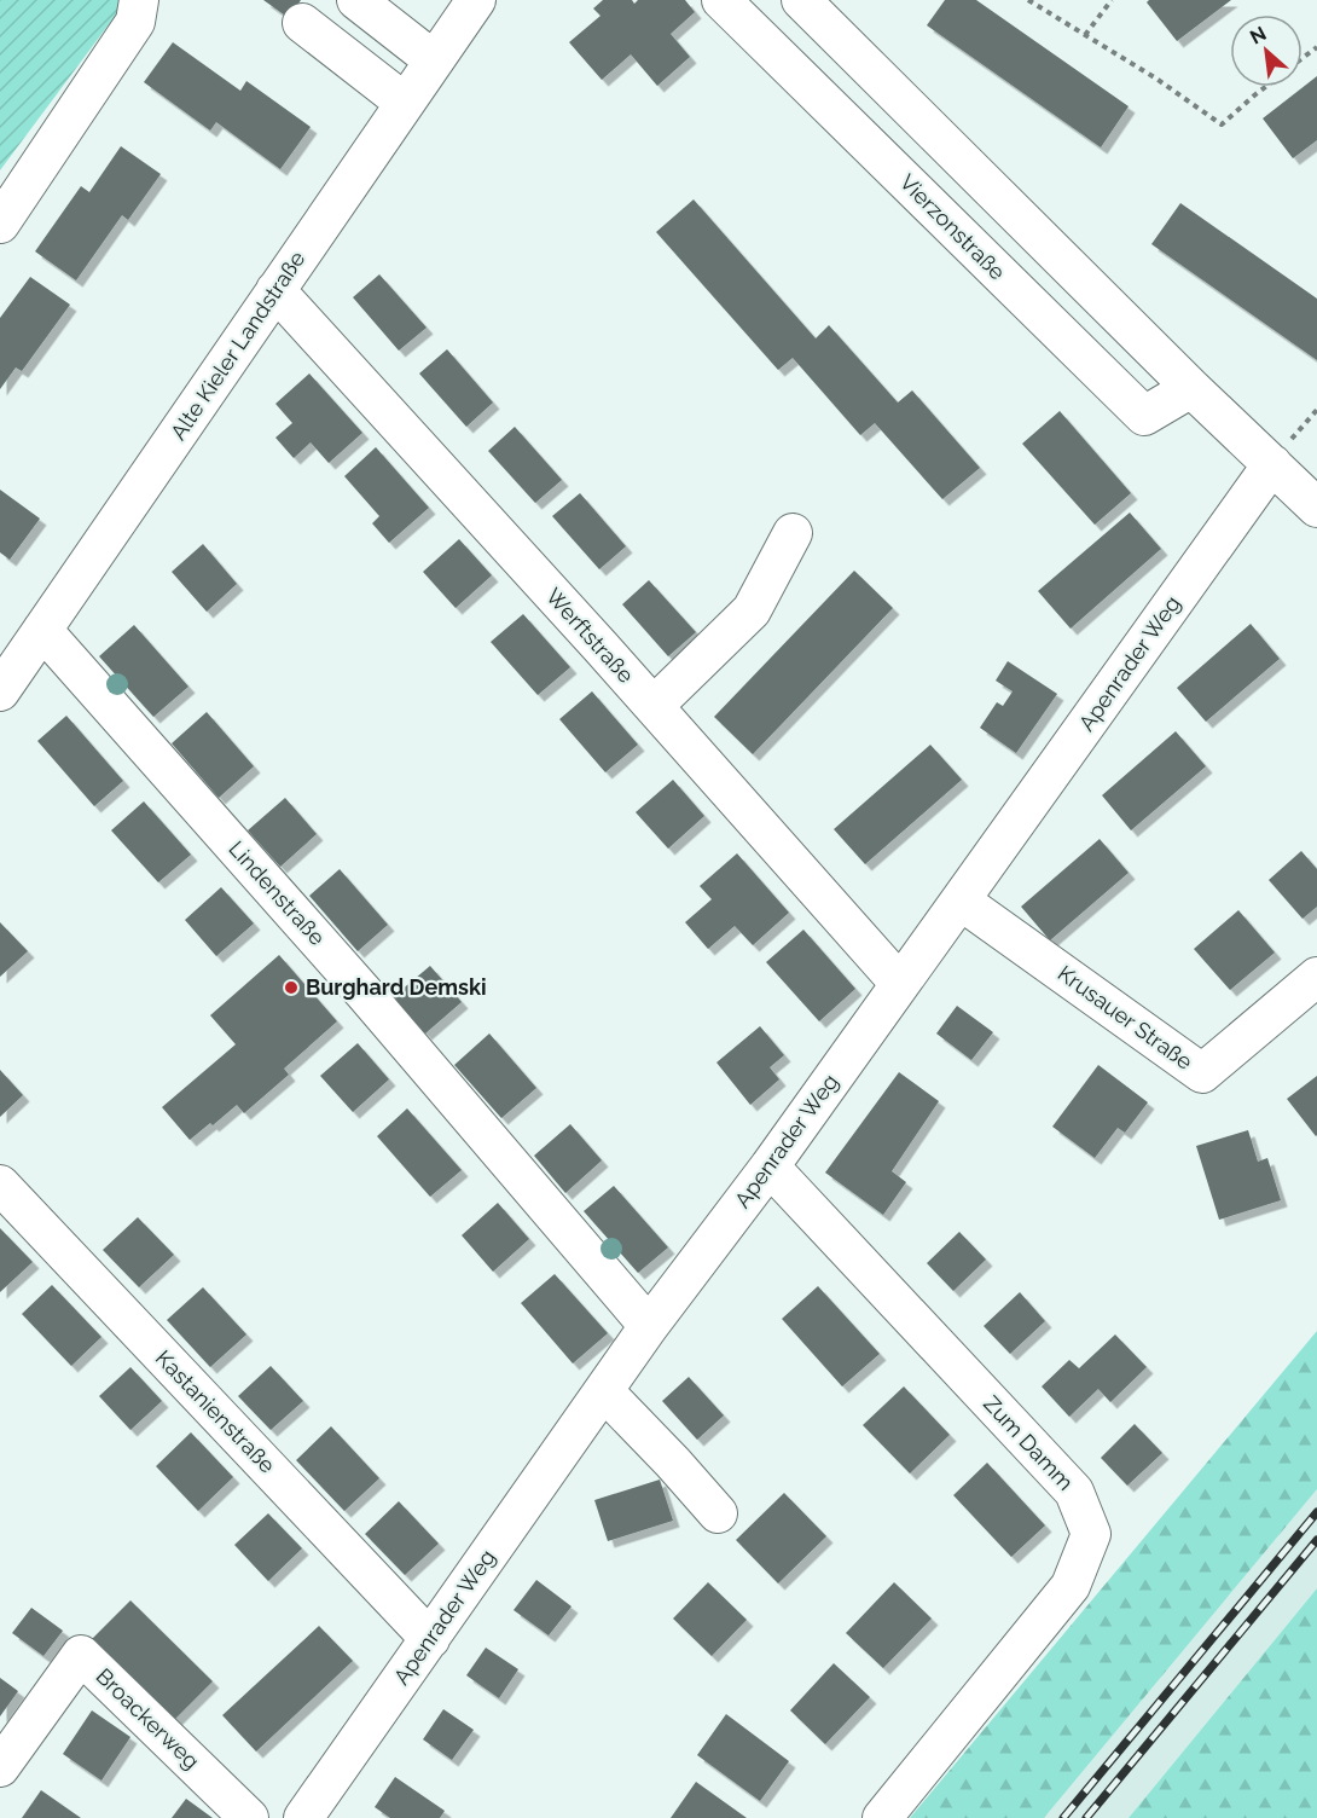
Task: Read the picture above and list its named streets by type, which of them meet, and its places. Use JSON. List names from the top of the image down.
{
  "streets": {
    "street": [
      "Vierzonstraße",
      "Alte Kieler Landstraße",
      "Werftstraße",
      "Apenrader Weg",
      "Lindenstraße",
      "Krusauer Straße",
      "Kastanienstraße",
      "Zum Damm",
      "Broackerweg"
    ]
  },
  "crossings": [
    ["Alte Kieler Landstraße", "Werftstraße"],
    ["Alte Kieler Landstraße", "Lindenstraße"],
    ["Werftstraße", "Apenrader Weg"],
    ["Apenrader Weg", "Lindenstraße"],
    ["Apenrader Weg", "Krusauer Straße"],
    ["Apenrader Weg", "Kastanienstraße"],
    ["Apenrader Weg", "Zum Damm"]
  ],
  "places": ["Burghard Demski"],
  "north": "top left"
}
